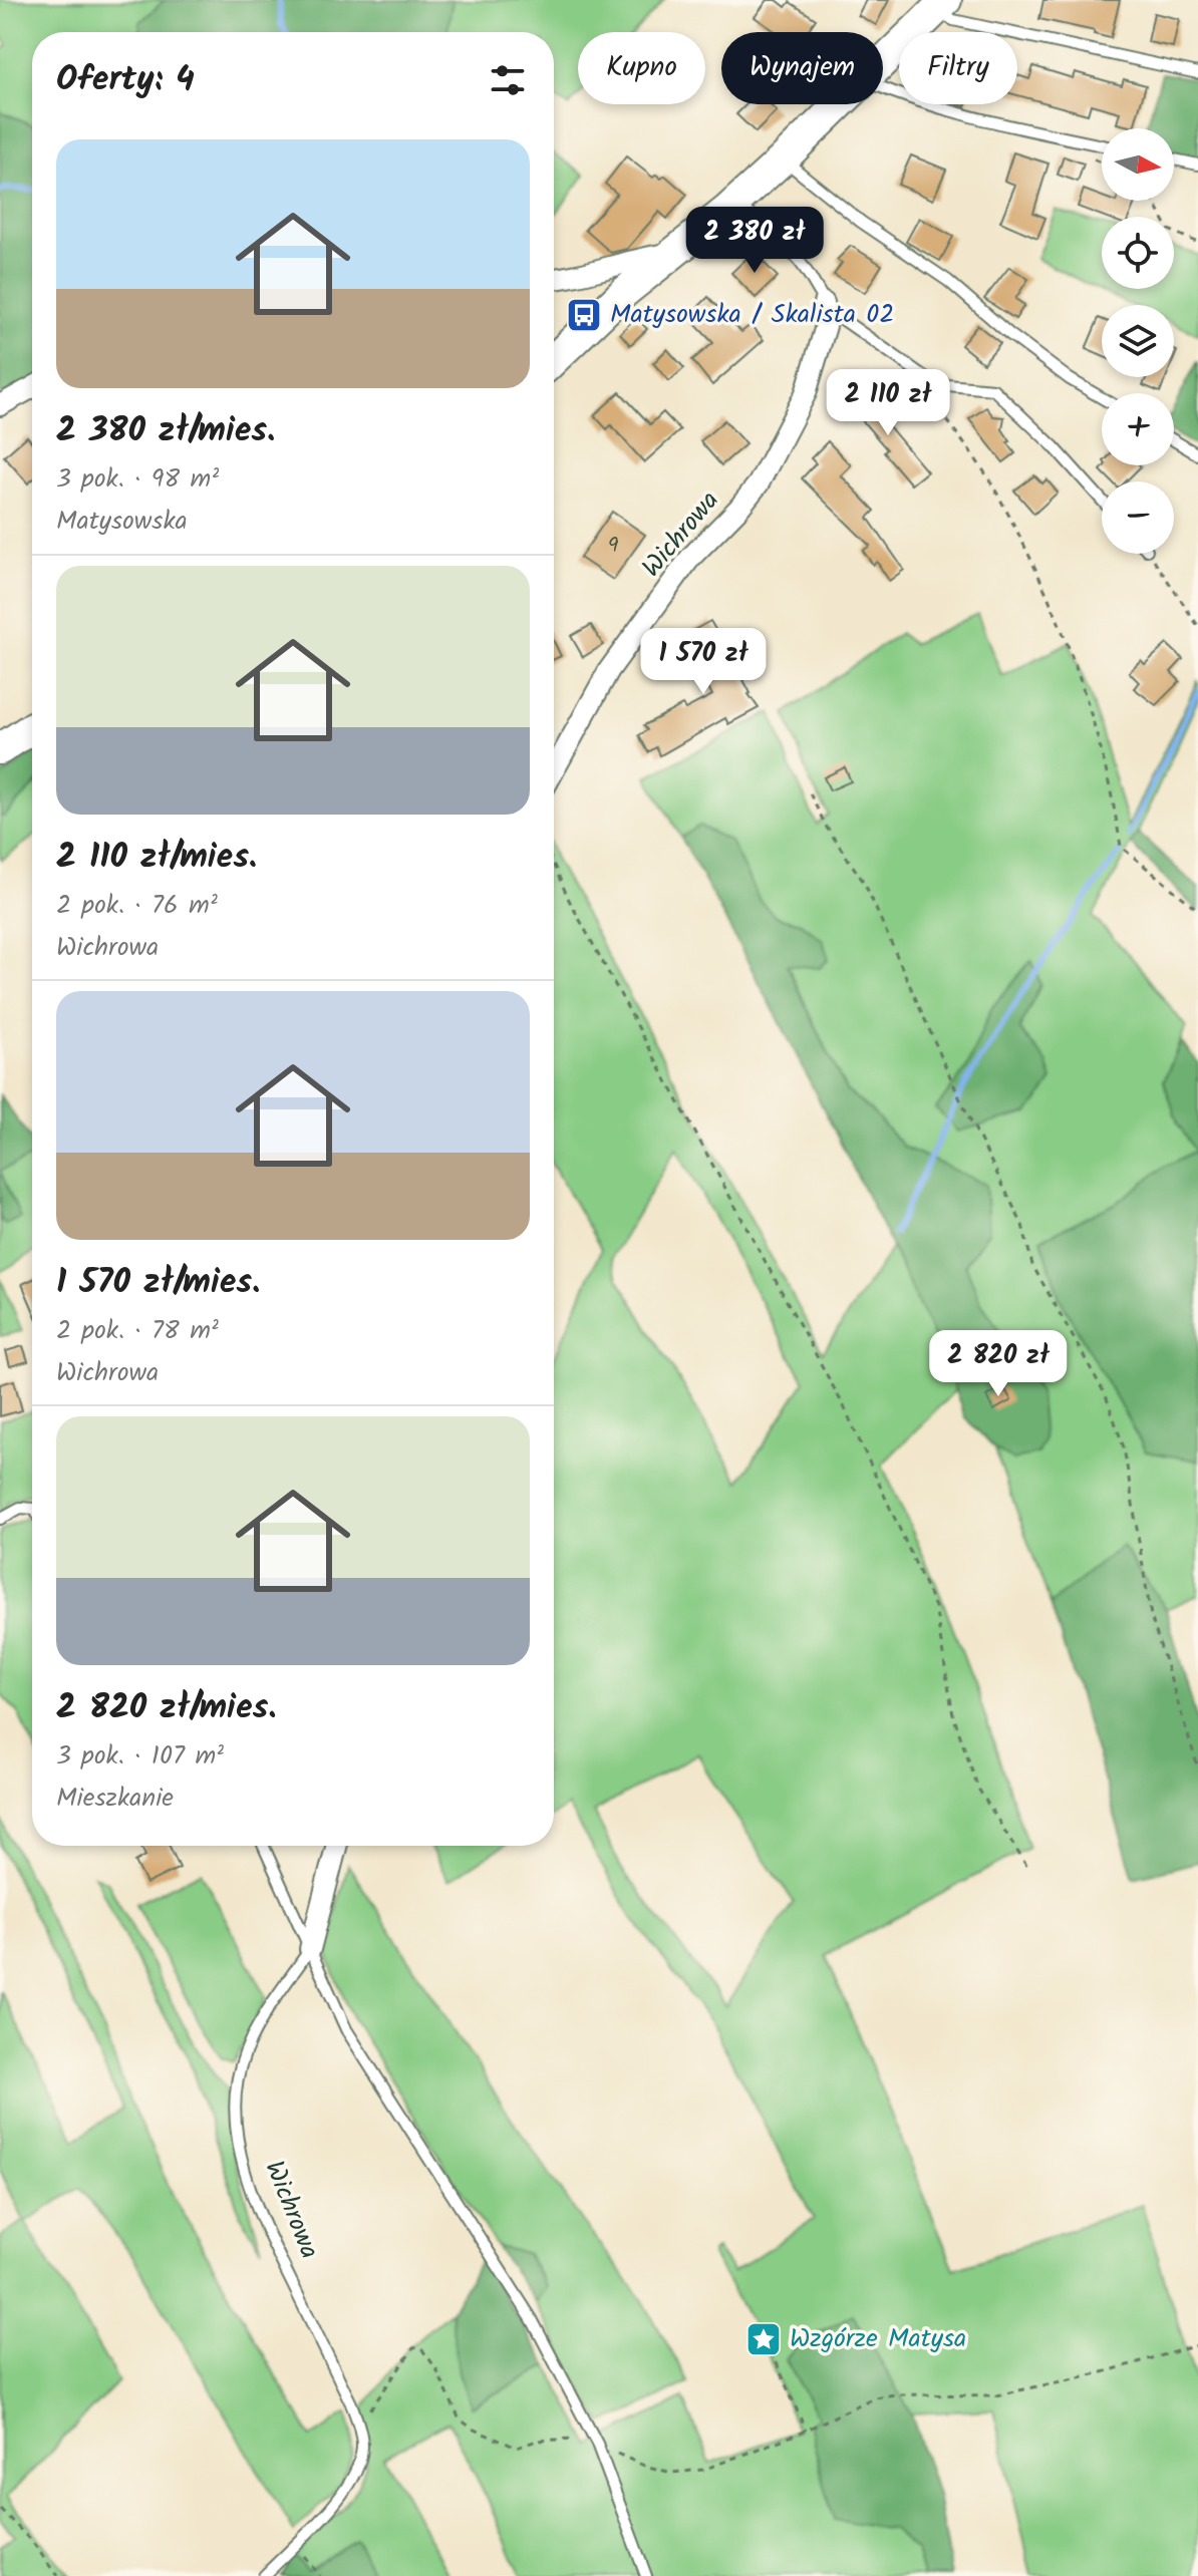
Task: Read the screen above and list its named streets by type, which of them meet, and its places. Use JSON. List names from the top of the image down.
{
  "streets": {
    "street": ["Wichrowa"]
  },
  "places": {
    "bus stop": ["Matysowska / Skalista 02"],
    "place": ["Wzgórze Matysa"]
  },
  "house_numbers": ["9"],
  "north": "right",
  "page": {
    "chip": ["Kupno", "Wynajem", "Filtry"],
    "heading": "Oferty: 4",
    "map_buttons": ["+", "−"],
    "list": [
      {
        "name": "2 380 zł/mies.",
        "note": "3 pok. · 98 m² · Matysowska"
      },
      {
        "name": "2 110 zł/mies.",
        "note": "2 pok. · 76 m² · Wichrowa"
      },
      {
        "name": "1 570 zł/mies.",
        "note": "2 pok. · 78 m² · Wichrowa"
      },
      {
        "name": "2 820 zł/mies.",
        "note": "3 pok. · 107 m² · Mieszkanie"
      }
    ],
    "price": [
      "2 380 zł",
      "2 110 zł",
      "1 570 zł",
      "2 820 zł"
    ]
  }
}
